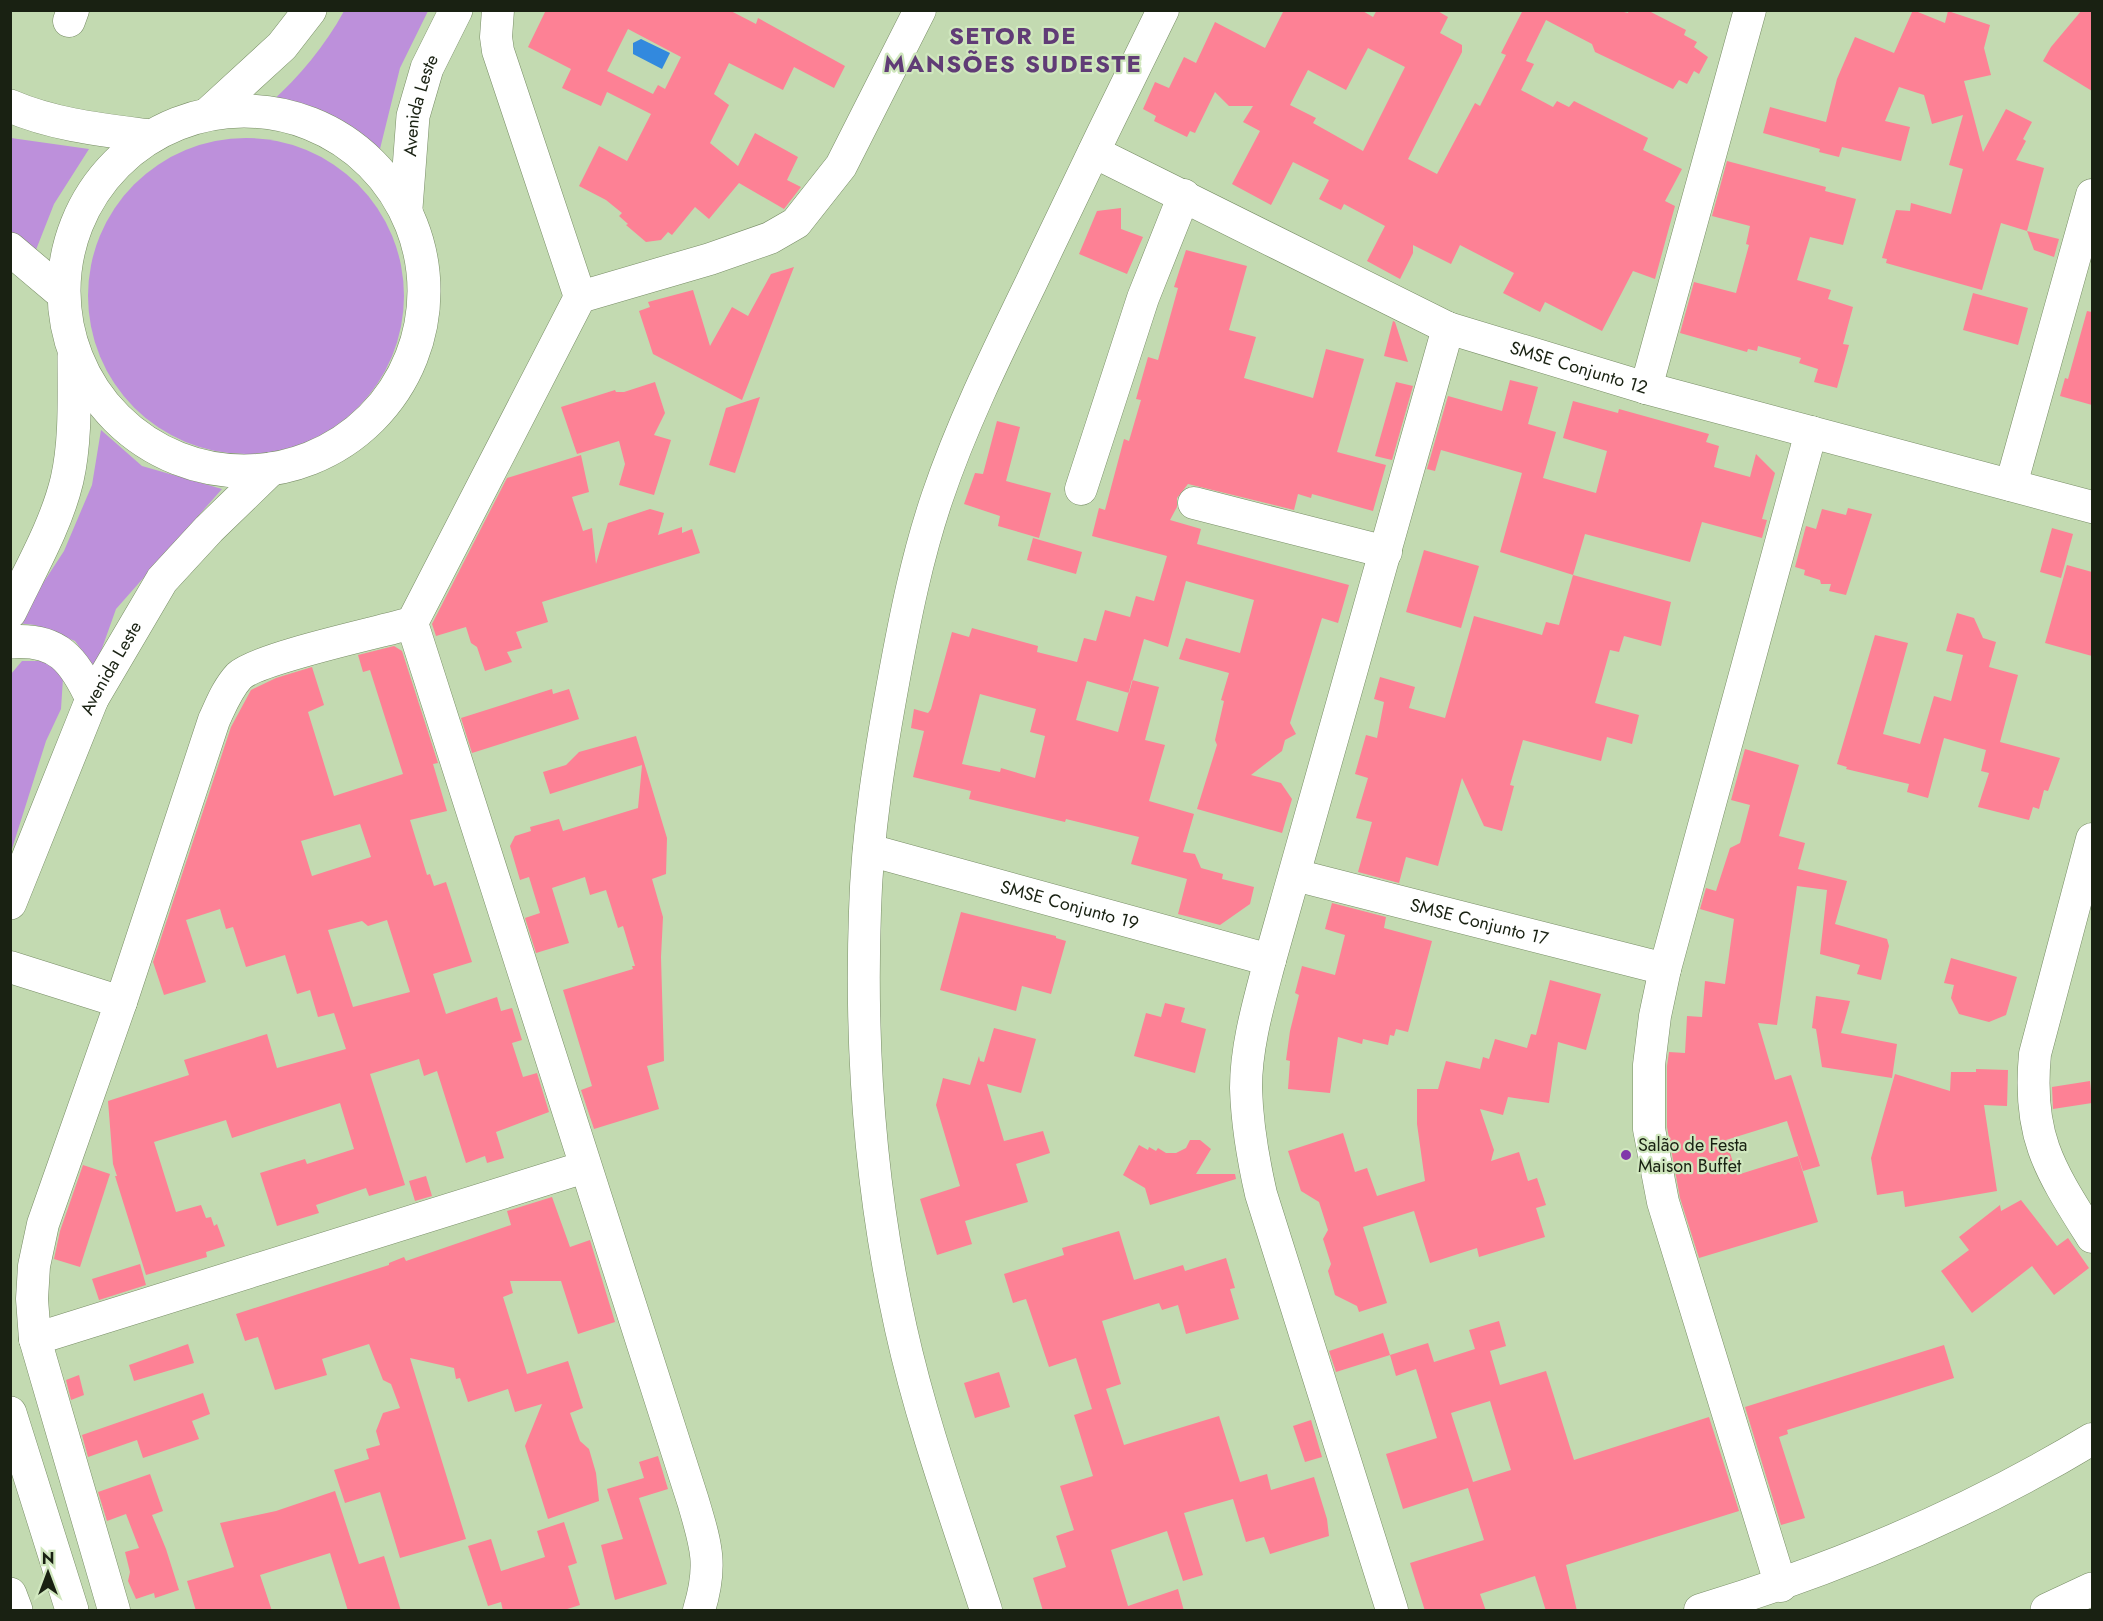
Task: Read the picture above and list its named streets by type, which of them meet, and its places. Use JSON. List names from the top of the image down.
{
  "streets": {
    "main road": ["Avenida Leste"],
    "street": ["SMSE Conjunto 12", "SMSE Conjunto 19", "SMSE Conjunto 17"]
  },
  "districts": ["SETOR DE MANSÕES SUDESTE"],
  "places": ["Salão de Festa Maison Buffet"],
  "north": "top"
}
